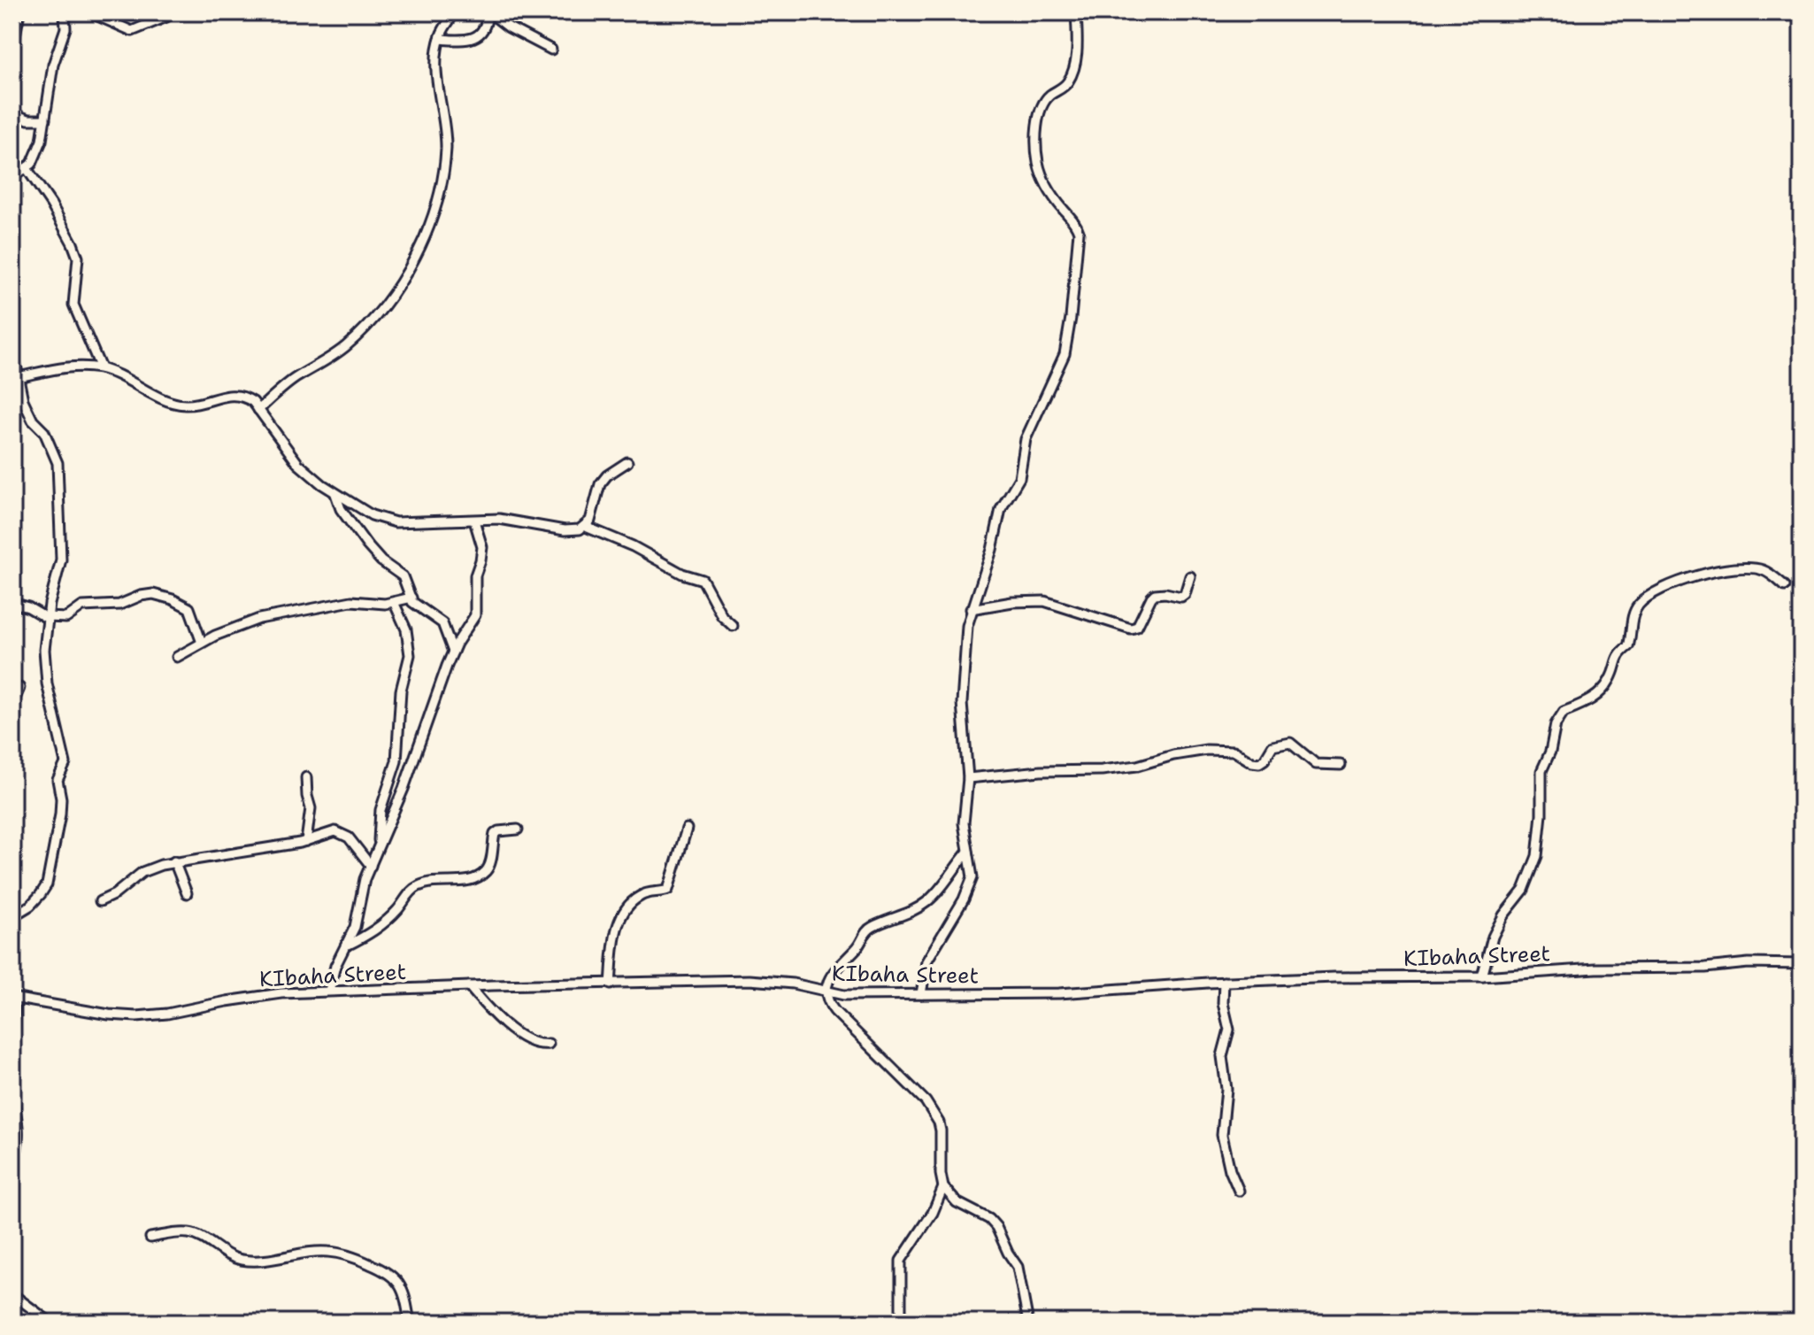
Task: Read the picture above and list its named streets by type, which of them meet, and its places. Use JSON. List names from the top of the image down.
{
  "streets": {
    "street": ["KIbaha Street"]
  }
}
